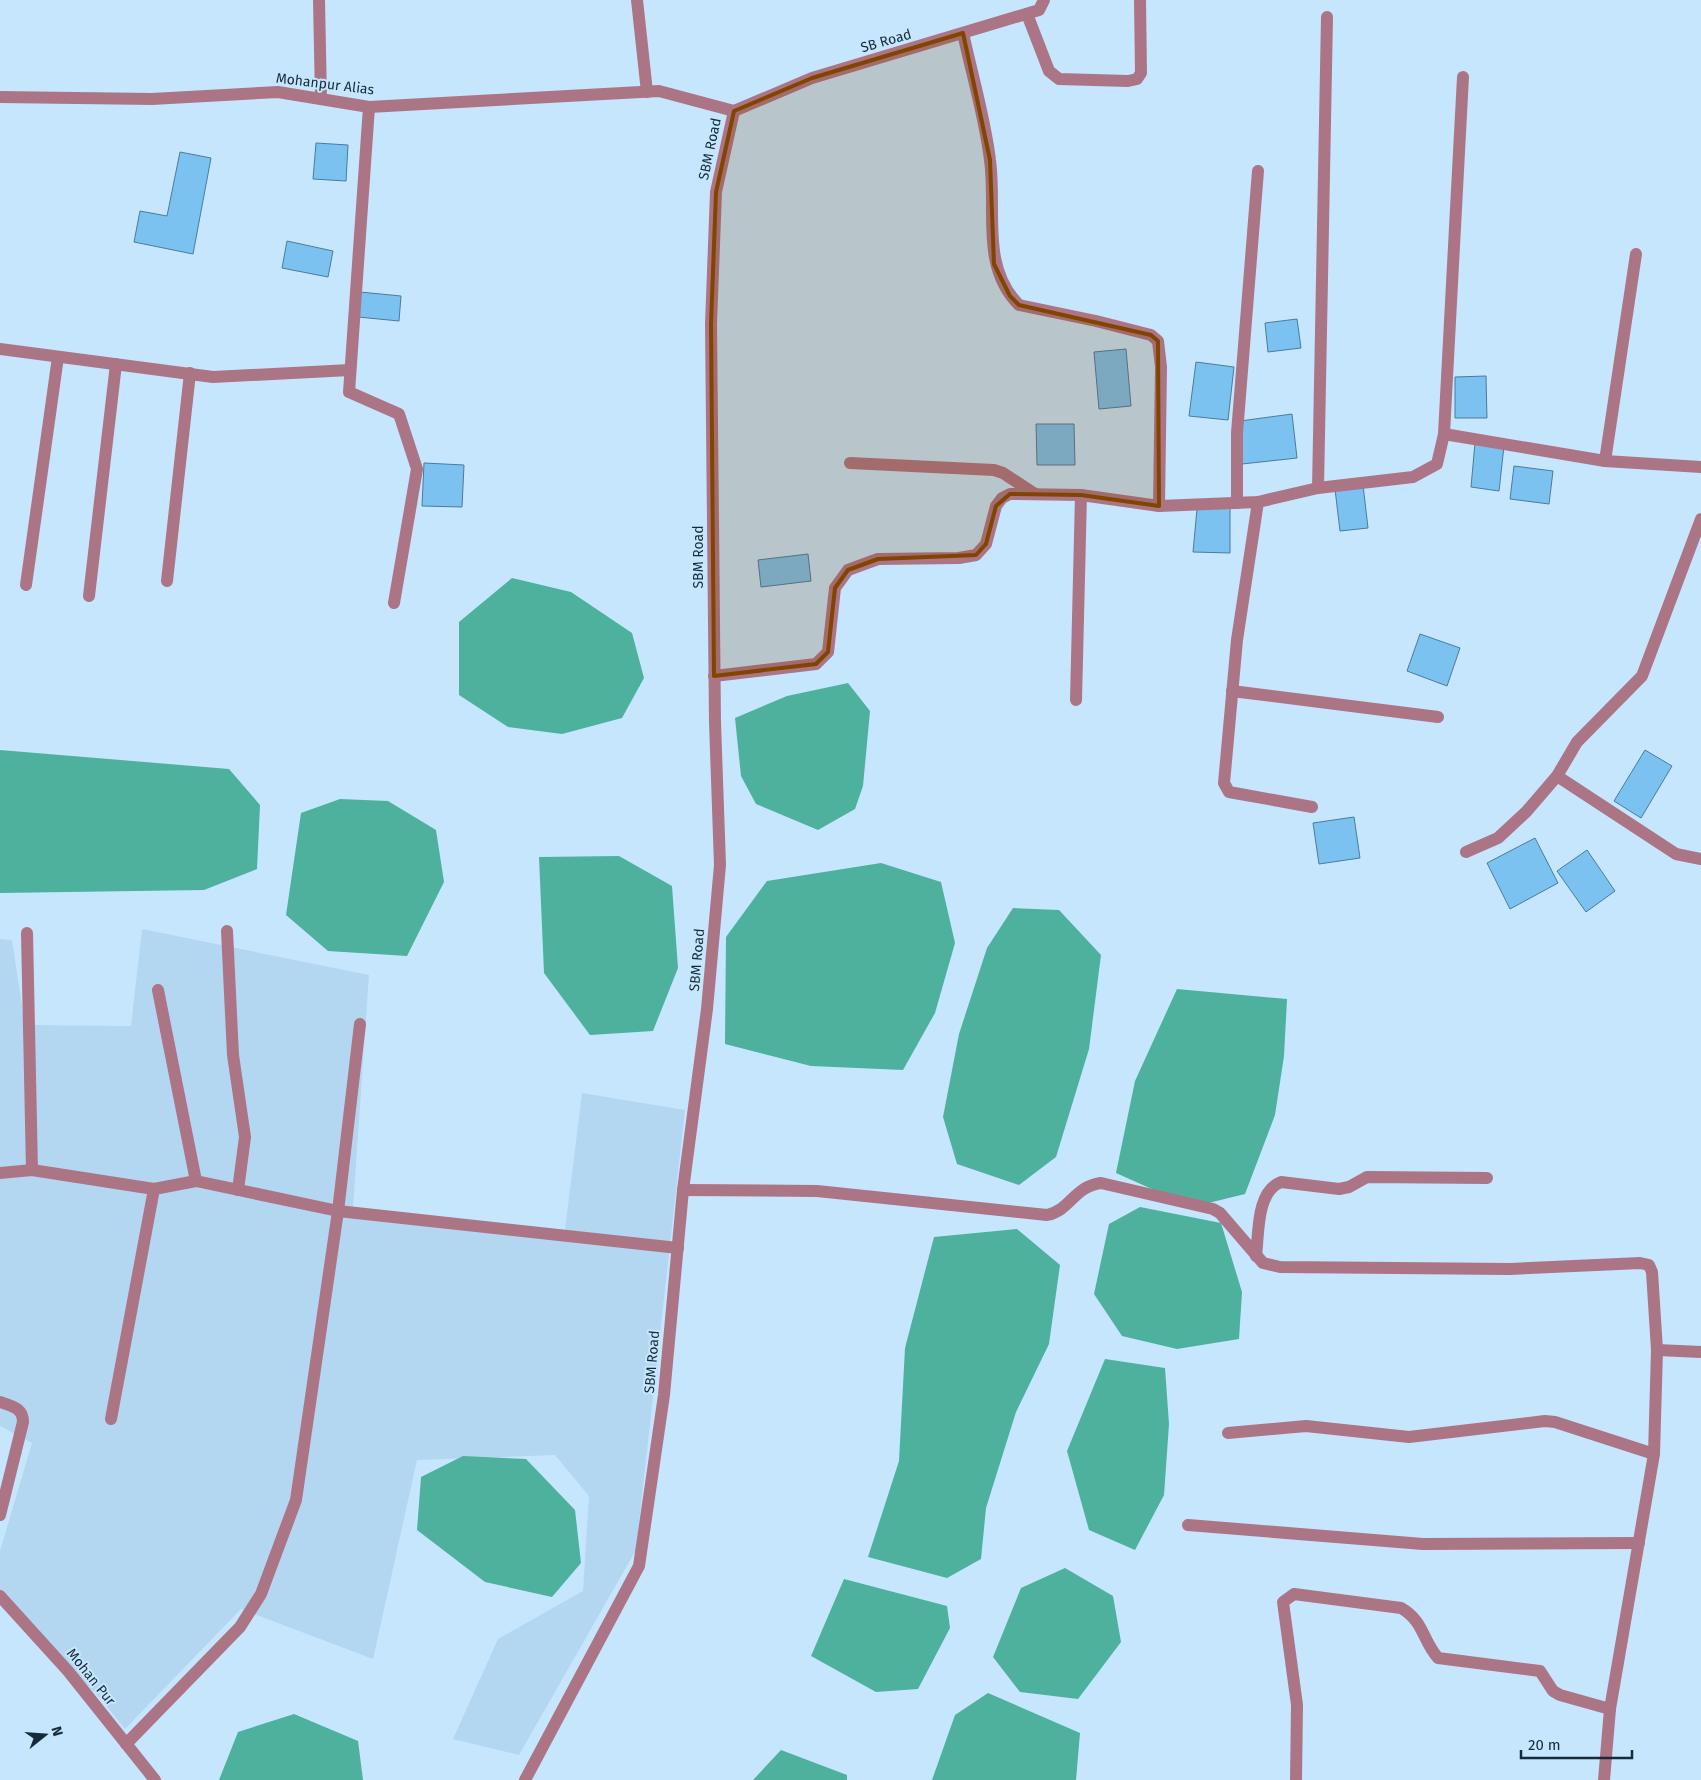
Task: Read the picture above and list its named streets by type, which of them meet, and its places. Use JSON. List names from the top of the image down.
{
  "streets": {
    "street": [
      "SB Road",
      "Mohanpur Alias",
      "SBM Road",
      "Mohan Pur"
    ]
  },
  "crossings": [
    ["SB Road", "Mohanpur Alias"],
    ["SB Road", "SBM Road"],
    ["Mohanpur Alias", "SBM Road"]
  ],
  "scale_bar": "20 m",
  "north": "right"
}
